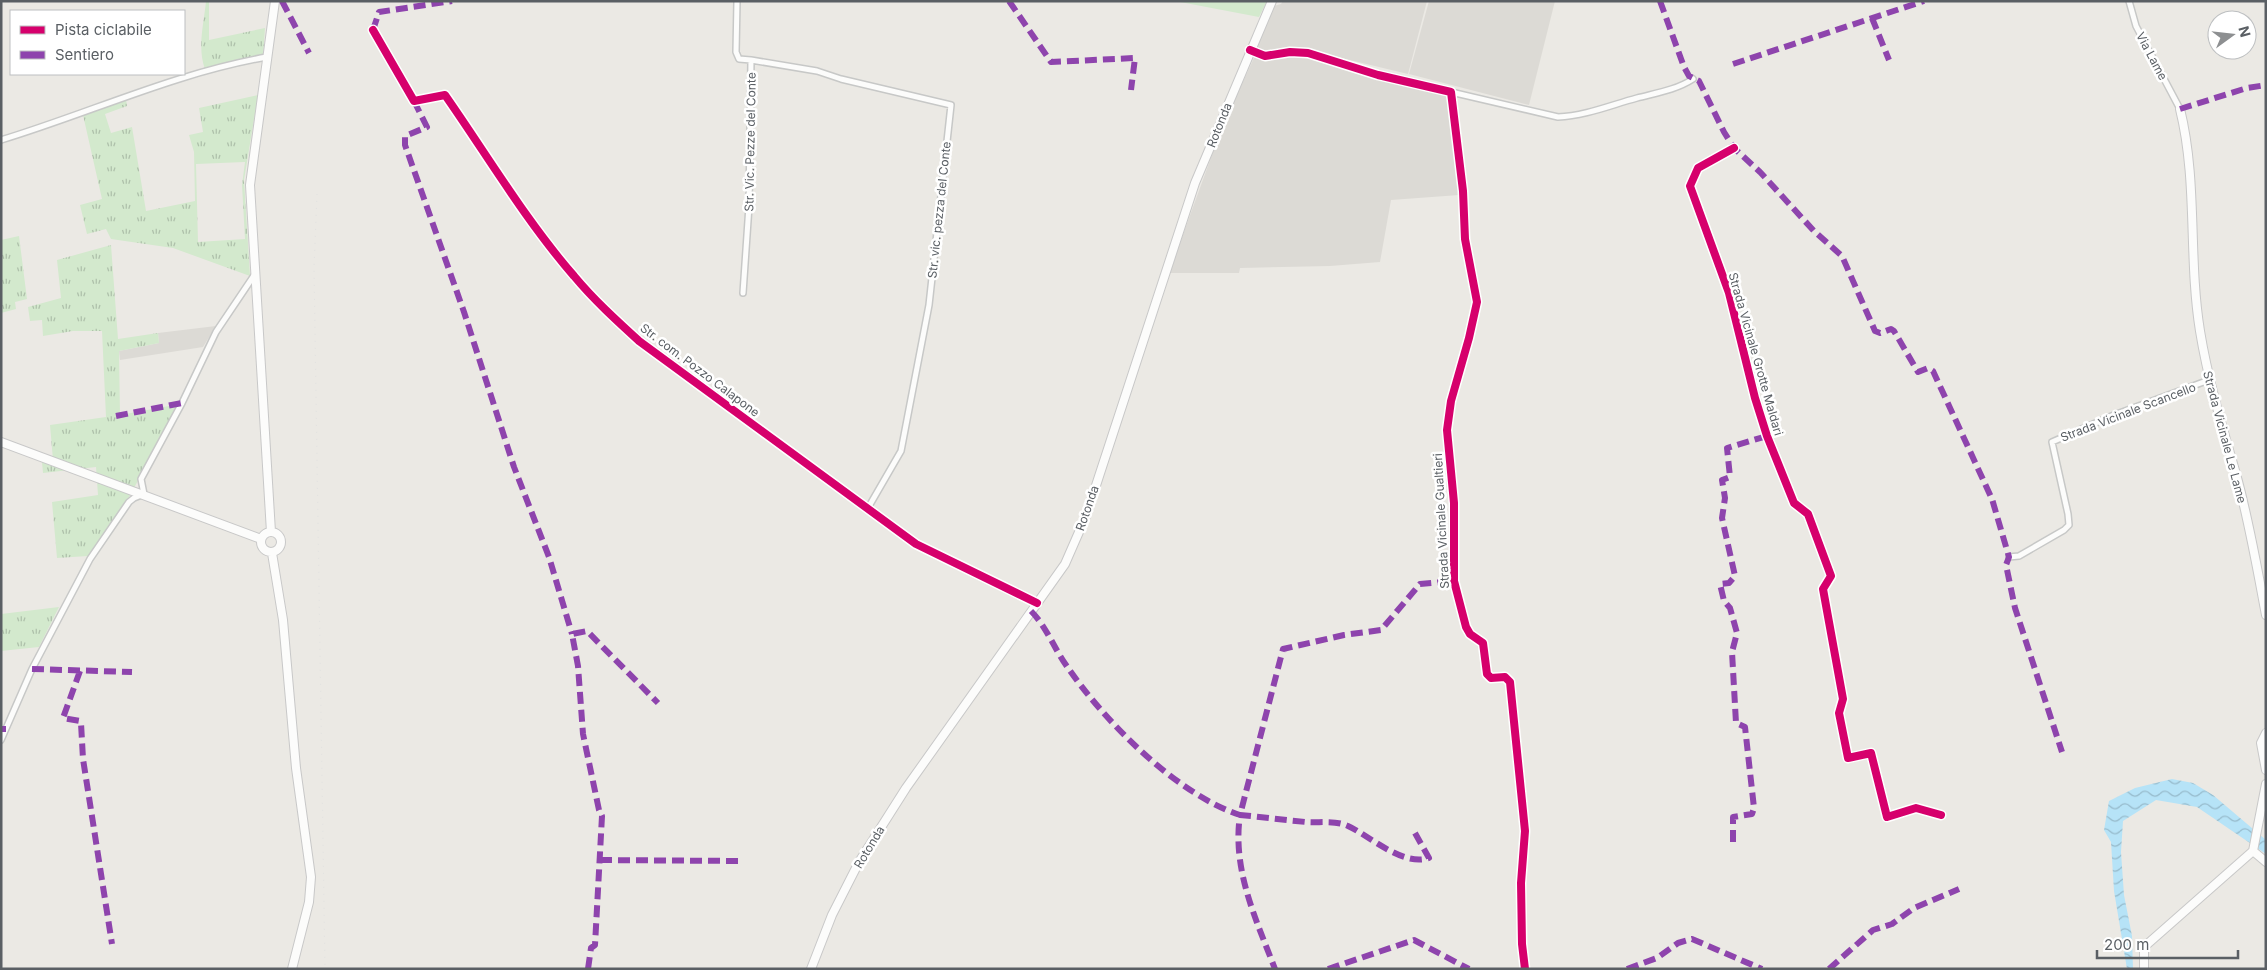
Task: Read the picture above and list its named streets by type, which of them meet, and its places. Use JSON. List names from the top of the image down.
{
  "streets": {
    "main road": ["Rotonda", "Strada Vicinale Le Lame"],
    "street": [
      "Via Lame",
      "Str. Vic. Pezze del Conte",
      "Str. vic. pezza del Conte",
      "Strada Vicinale Grotte Maldari",
      "Str. com. Pozzo Calapone",
      "Strada Vicinale Scancello",
      "Strada Vicinale Gualtieri"
    ]
  },
  "crossings": [
    ["Via Lame", "Strada Vicinale Le Lame"],
    ["Rotonda", "Str. com. Pozzo Calapone"],
    ["Str. Vic. Pezze del Conte", "Str. vic. pezza del Conte"],
    ["Str. vic. pezza del Conte", "Str. com. Pozzo Calapone"],
    ["Strada Vicinale Scancello", "Strada Vicinale Le Lame"]
  ],
  "legend": ["Pista ciclabile", "Sentiero"],
  "scale_bar": "200 m",
  "north": "right"
}
